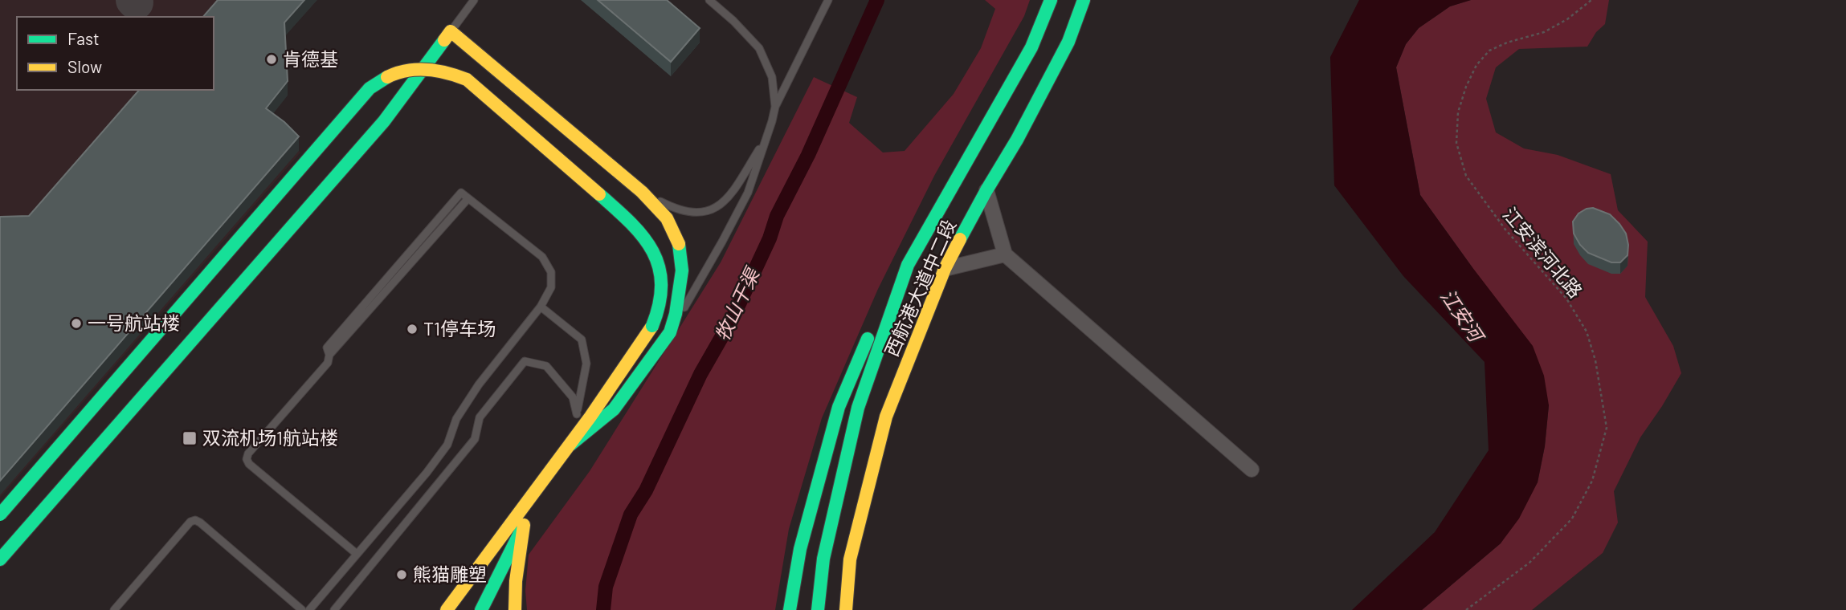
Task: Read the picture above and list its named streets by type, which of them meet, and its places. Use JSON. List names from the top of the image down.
{
  "streets": {
    "main road": ["西航港大道中二段"],
    "path": ["江安滨河北路"]
  },
  "water": ["牧山干渠", "江安河"],
  "places": {
    "other": [
      "肯德基",
      "一号航站楼",
      "T1停车场",
      "熊猫雕塑"
    ],
    "transit": ["双流机场1航站楼"]
  },
  "legend": ["Fast", "Slow"]
}
